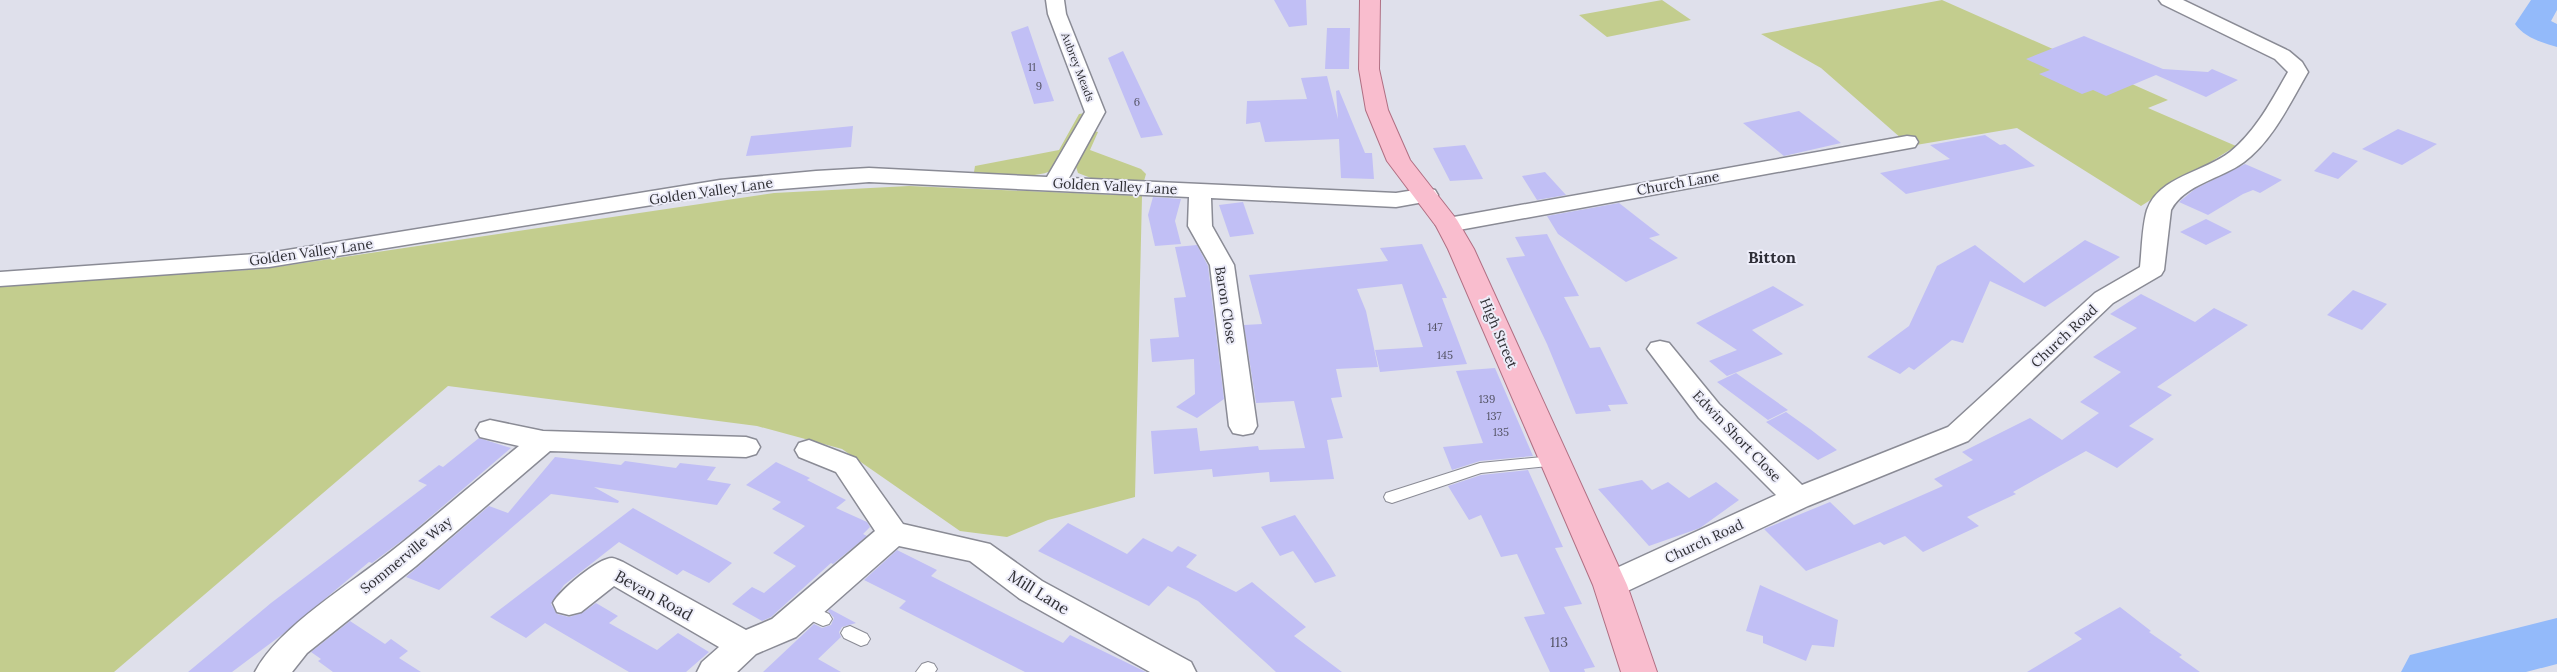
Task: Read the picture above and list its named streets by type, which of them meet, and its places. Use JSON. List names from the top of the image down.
{
  "streets": {
    "main road": ["High Street"],
    "street": [
      "Aubrey Meads",
      "Church Lane",
      "Golden Valley Lane",
      "Baron Close",
      "Church Road",
      "Edwin Short Close",
      "Sommerville Way",
      "Mill Lane",
      "Bevan Road"
    ]
  },
  "crossings": [
    ["Aubrey Meads", "Golden Valley Lane"],
    ["Church Lane", "High Street"],
    ["Golden Valley Lane", "Baron Close"],
    ["Golden Valley Lane", "High Street"],
    ["High Street", "Church Road"],
    ["Church Road", "Edwin Short Close"]
  ],
  "districts": ["Bitton"],
  "house_numbers": [
    "11",
    "9",
    "6",
    "147",
    "145",
    "139",
    "137",
    "135",
    "113"
  ]
}
